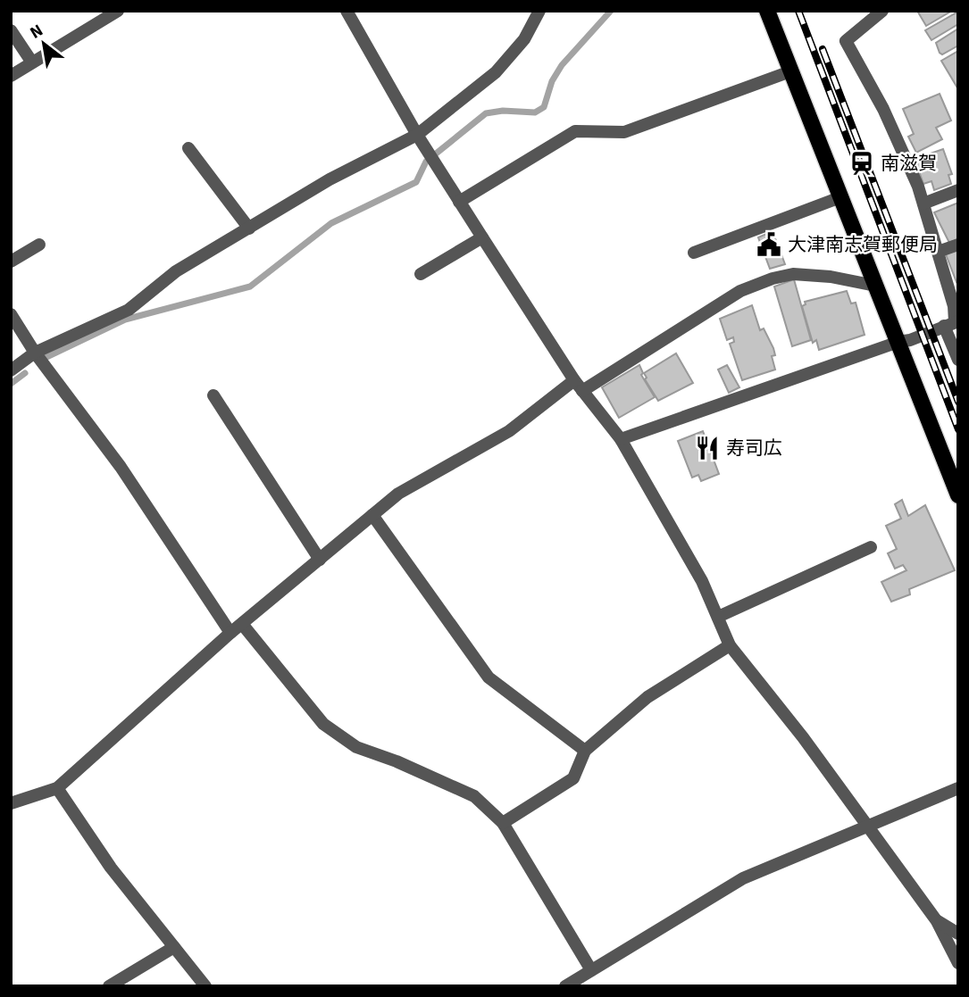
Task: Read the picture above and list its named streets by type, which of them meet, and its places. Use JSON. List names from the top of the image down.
{
  "places": {
    "station": ["南滋賀"],
    "public building": ["大津南志賀郵便局"],
    "restaurant": ["寿司広"]
  },
  "north": "top left"
}
